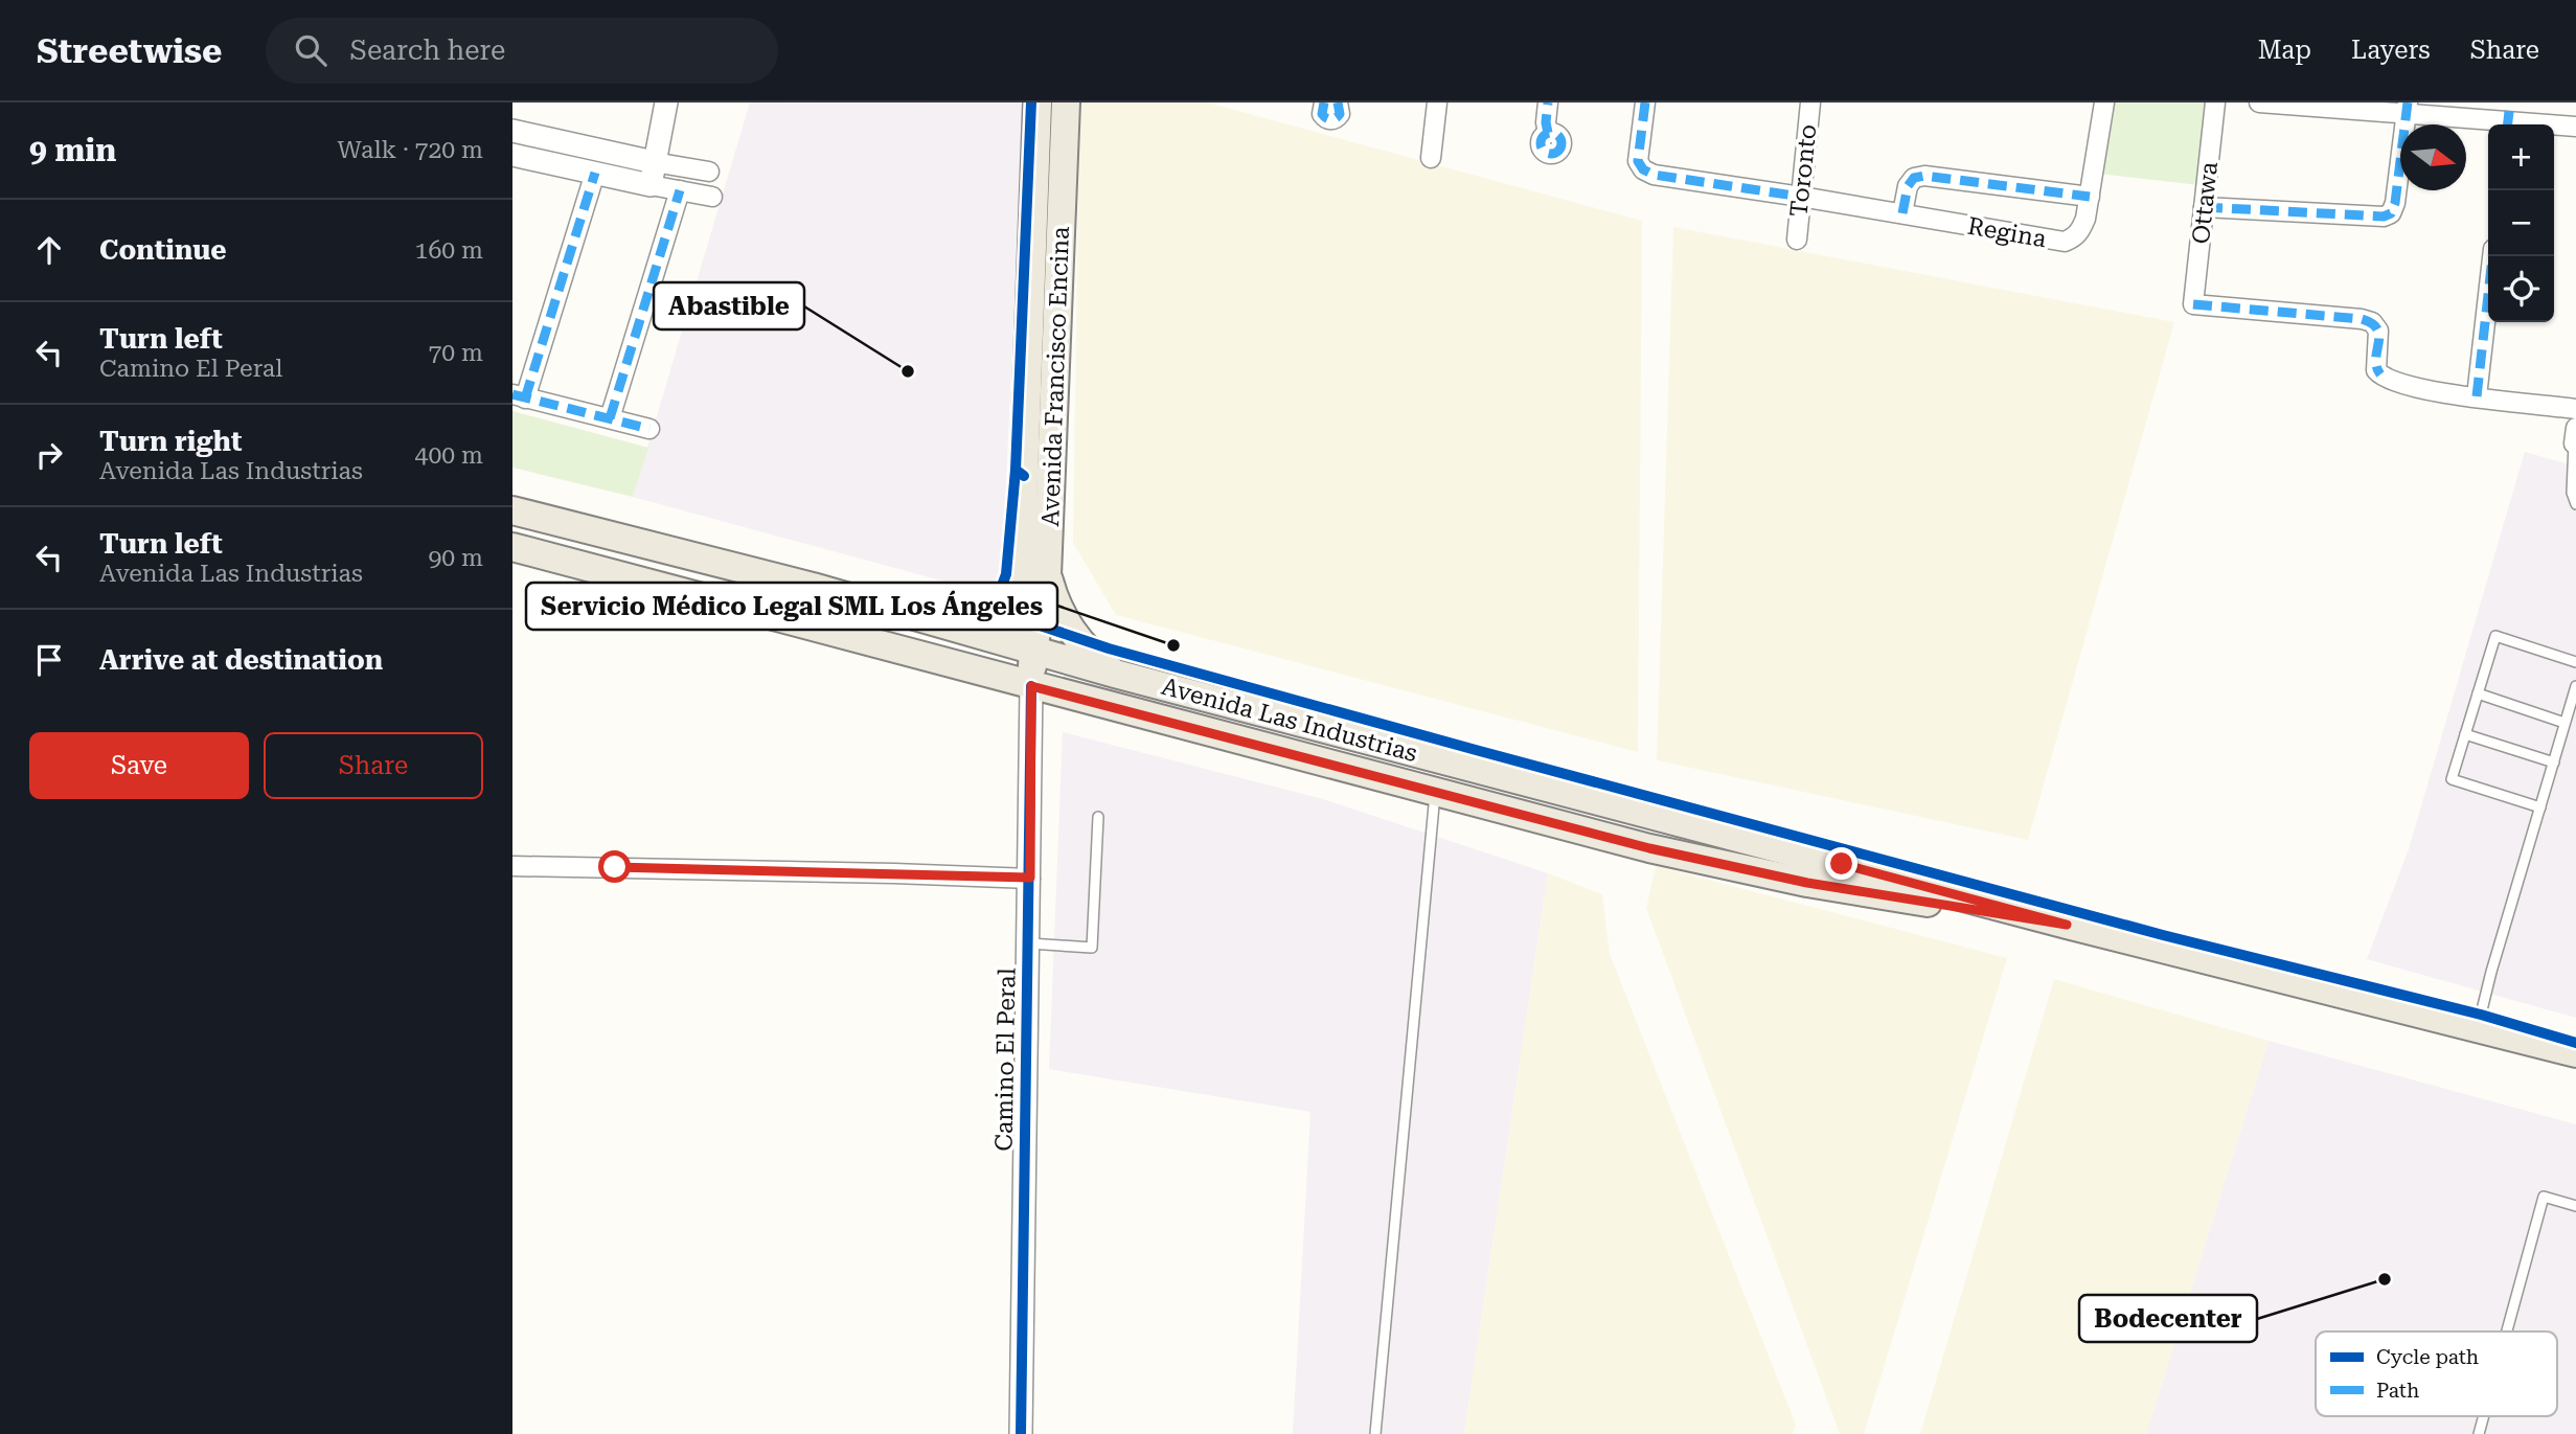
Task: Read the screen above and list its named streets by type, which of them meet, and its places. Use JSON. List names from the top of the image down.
{
  "streets": {
    "main road": ["Avenida Francisco Encina", "Avenida Las Industrias"],
    "street": [
      "Toronto",
      "Ottawa",
      "Regina",
      "Camino El Peral"
    ]
  },
  "crossings": [
    ["Toronto", "Regina"],
    ["Avenida Francisco Encina", "Avenida Las Industrias"],
    ["Avenida Francisco Encina", "Camino El Peral"],
    ["Avenida Las Industrias", "Camino El Peral"]
  ],
  "places": ["Abastible", "Servicio Médico Legal SML Los Ángeles", "Bodecenter"],
  "legend": ["Cycle path", "Path"],
  "north": "right",
  "page": {
    "header": "Streetwise",
    "search": "Search here",
    "nav": ["Map", "Layers", "Share"],
    "heading": ["9 min", "Walk · 720 m"],
    "map_buttons": ["+", "−"],
    "list": [
      ["Continue", "160 m"],
      ["Turn left", "Camino El Peral", "70 m"],
      ["Turn right", "Avenida Las Industrias", "400 m"],
      ["Turn left", "Avenida Las Industrias", "90 m"],
      "Arrive at destination"
    ],
    "buttons": ["Save", "Share"]
  }
}
